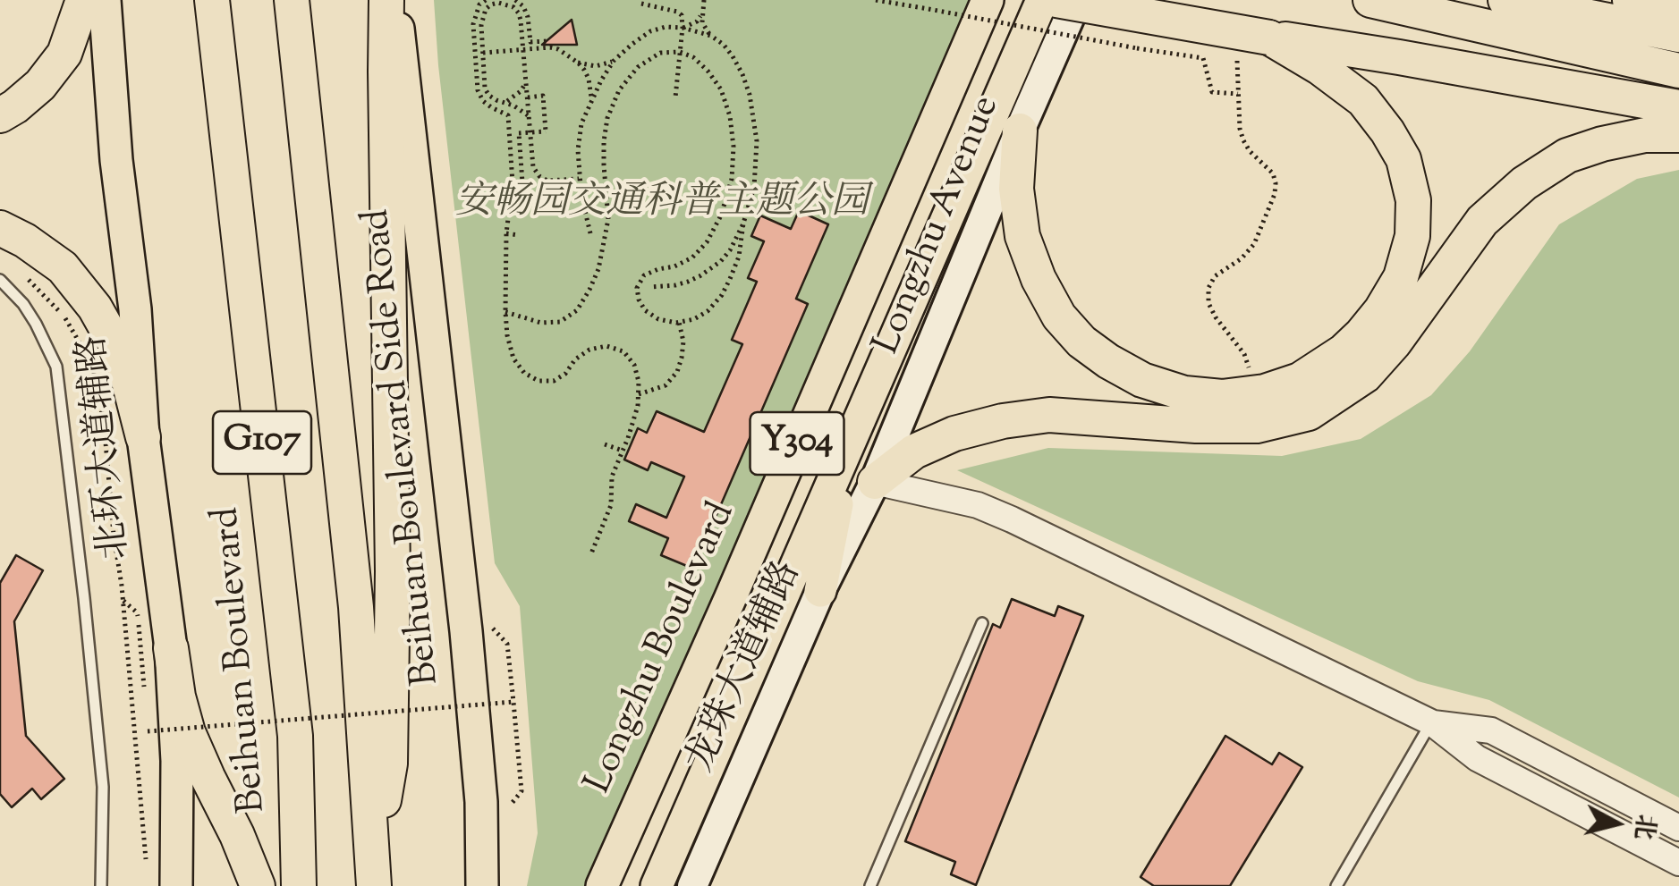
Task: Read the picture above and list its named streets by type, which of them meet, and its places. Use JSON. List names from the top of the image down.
{
  "streets": {
    "highway": ["G107", "Beihuan Boulevard"],
    "main road": [
      "Longzhu Avenue",
      "Y304",
      "北环大道辅路",
      "Beihuan Boulevard Side Road",
      "Longzhu Boulevard",
      "龙珠大道辅路"
    ]
  },
  "crossings": [
    ["Longzhu Avenue", "龙珠大道辅路"]
  ],
  "parks": ["安畅园交通科普主题公园"],
  "north": "right"
}
